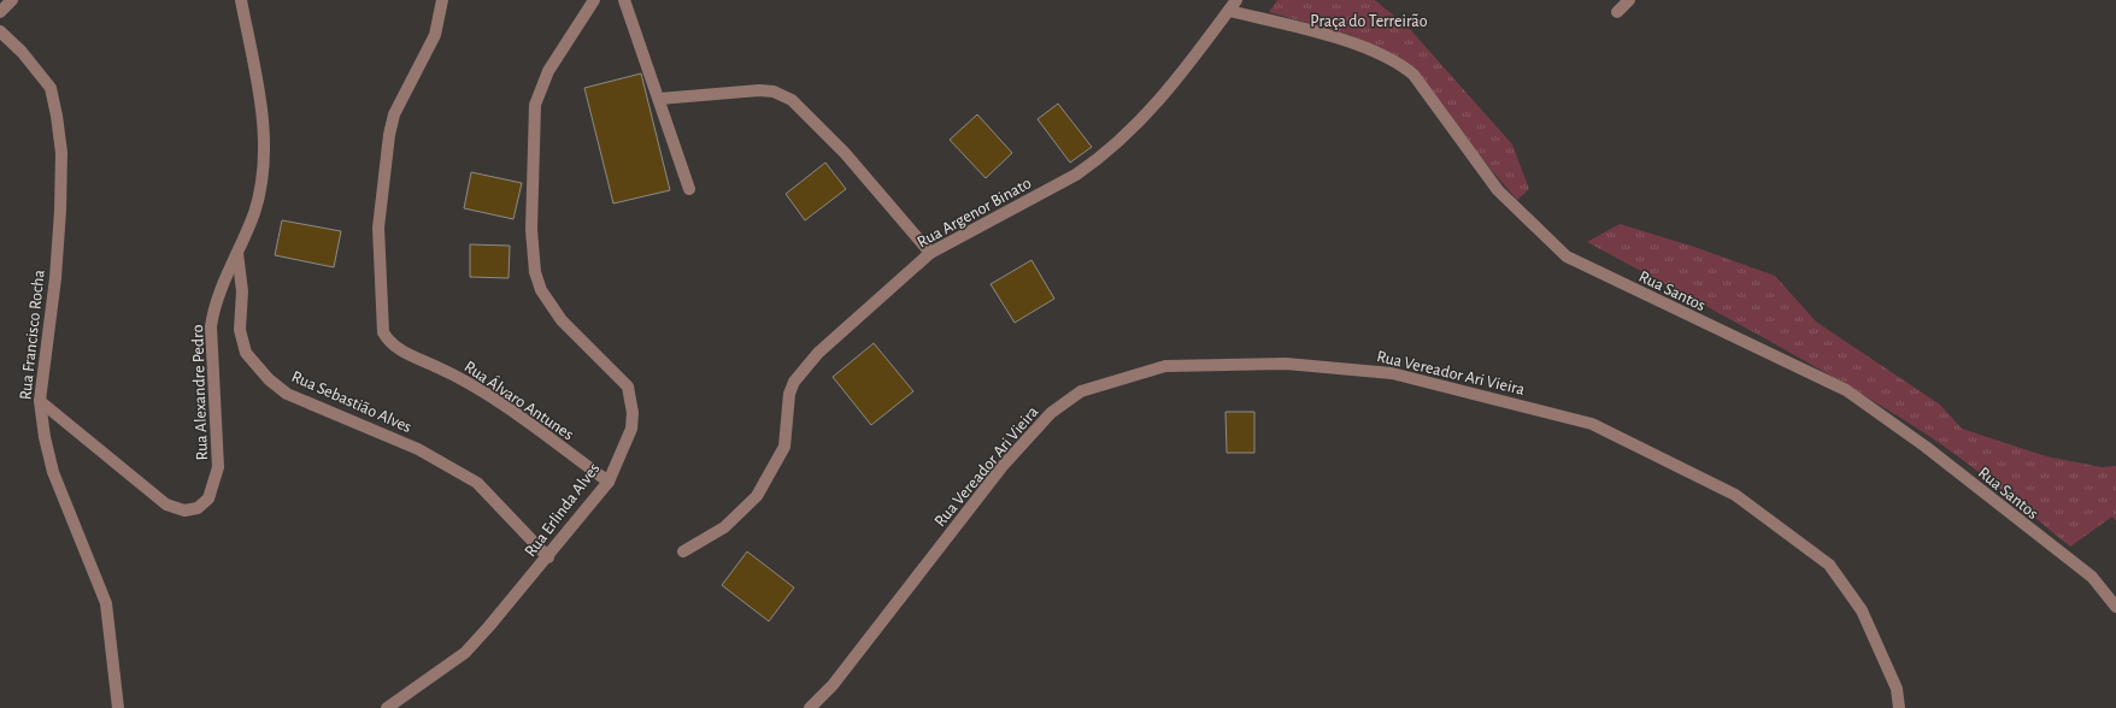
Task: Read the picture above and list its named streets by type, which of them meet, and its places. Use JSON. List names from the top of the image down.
{
  "streets": {
    "street": [
      "Rua Argenor Binato",
      "Rua Santos",
      "Rua Francisco Rocha",
      "Rua Vereador Ari Vieira",
      "Rua Alexandre Pedro",
      "Rua Álvaro Antunes",
      "Rua Sebastião Alves",
      "Rua Erlinda Alves"
    ]
  },
  "crossings": [
    ["Rua Argenor Binato", "Rua Santos"],
    ["Rua Francisco Rocha", "Rua Alexandre Pedro"],
    ["Rua Alexandre Pedro", "Rua Sebastião Alves"],
    ["Rua Álvaro Antunes", "Rua Erlinda Alves"],
    ["Rua Sebastião Alves", "Rua Erlinda Alves"]
  ],
  "parks": ["Praça do Terreirão"]
}
